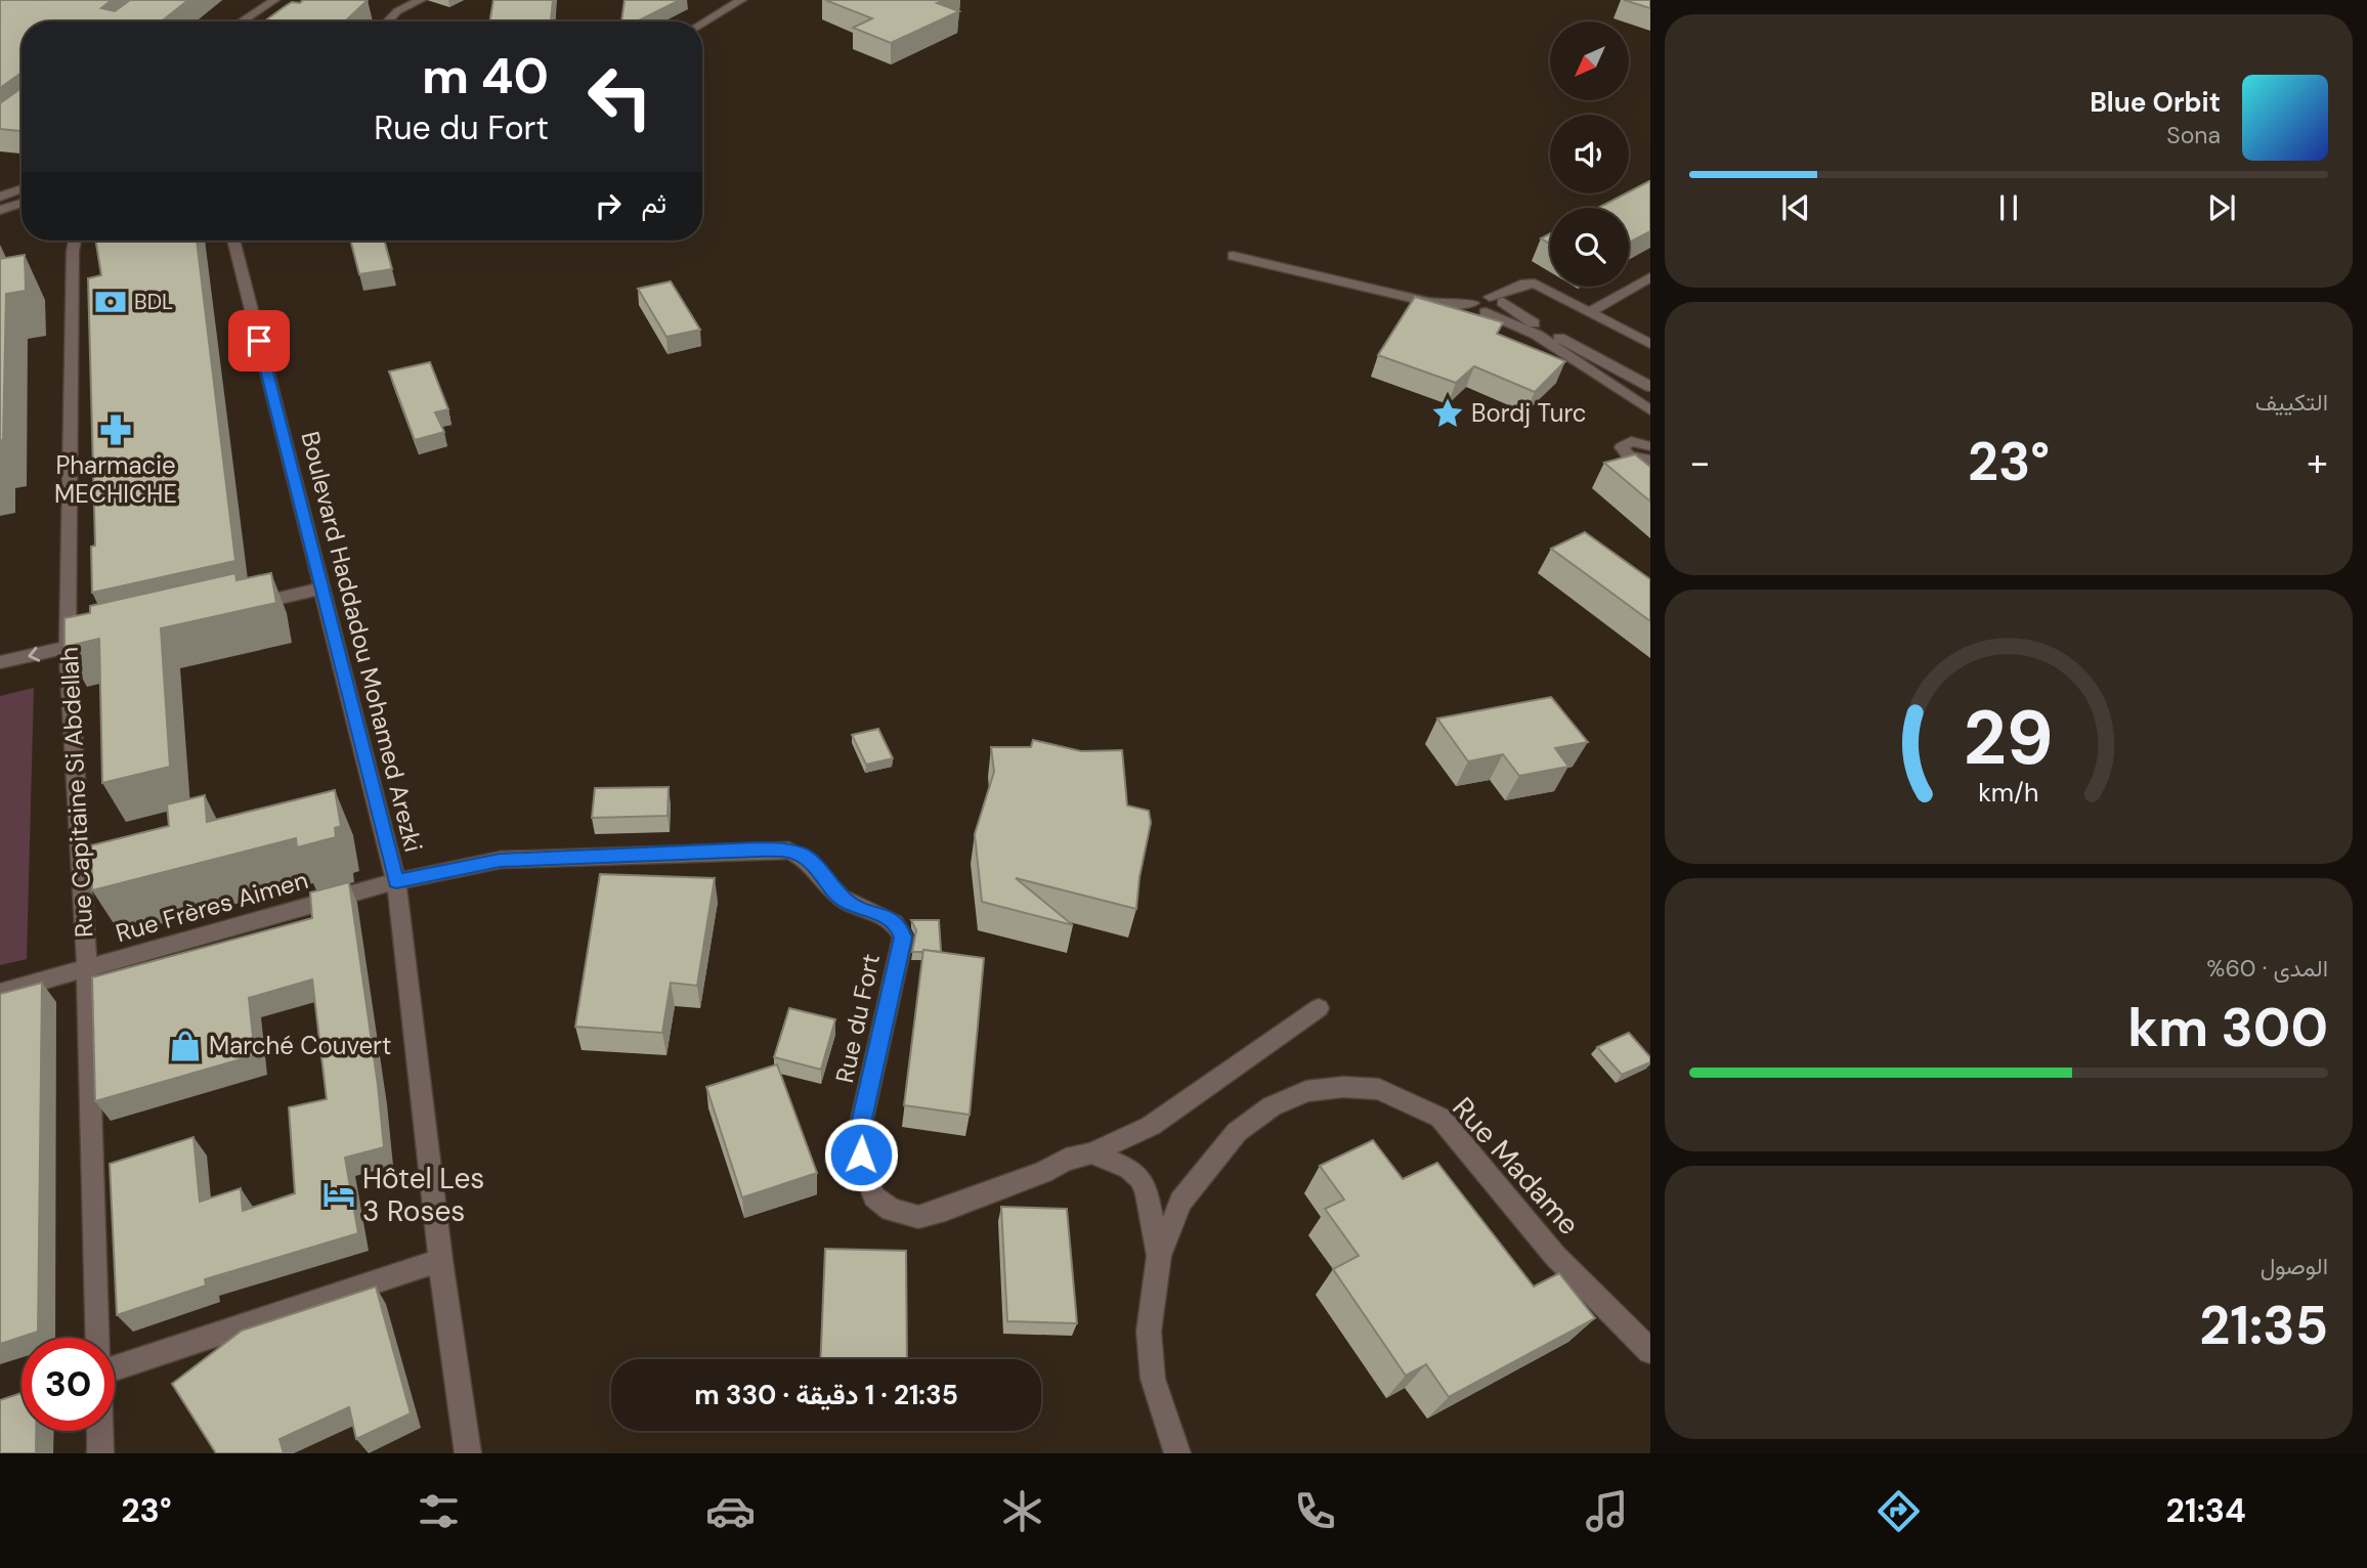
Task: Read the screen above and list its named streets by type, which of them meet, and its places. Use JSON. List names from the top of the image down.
{
  "streets": {
    "street": [
      "Boulevard Haddadou Mohamed Arezki",
      "Rue Capitaine Si Abdellah",
      "Rue Frères Aimen",
      "Rue du Fort",
      "Rue Madame"
    ]
  },
  "crossings": [
    ["Boulevard Haddadou Mohamed Arezki", "Rue Frères Aimen"],
    ["Boulevard Haddadou Mohamed Arezki", "Rue du Fort"],
    ["Rue Capitaine Si Abdellah", "Rue Frères Aimen"],
    ["Rue Frères Aimen", "Rue du Fort"]
  ],
  "places": {
    "bank": ["BDL"],
    "place": ["Bordj Turc"],
    "pharmacy": ["Pharmacie MECHICHE"],
    "shop": ["Marché Couvert"],
    "hotel": ["Hôtel Les 3 Roses"]
  },
  "north": "bottom left",
  "page": {
    "turn": ["40 m", "Rue du Fort"],
    "song": ["Blue Orbit", "Sona"],
    "then": "ثم",
    "tile": [
      "التكييف",
      ["المدى · 60%", "300 km"],
      ["الوصول", "21:35"]
    ],
    "heat": ["−", "23°", "+"],
    "limit": "30",
    "trip": "21:35 · 1 دقيقة · 330 m",
    "tabs": ["21:34", "23°"],
    "gauge": ["29", "km/h"]
  }
}
